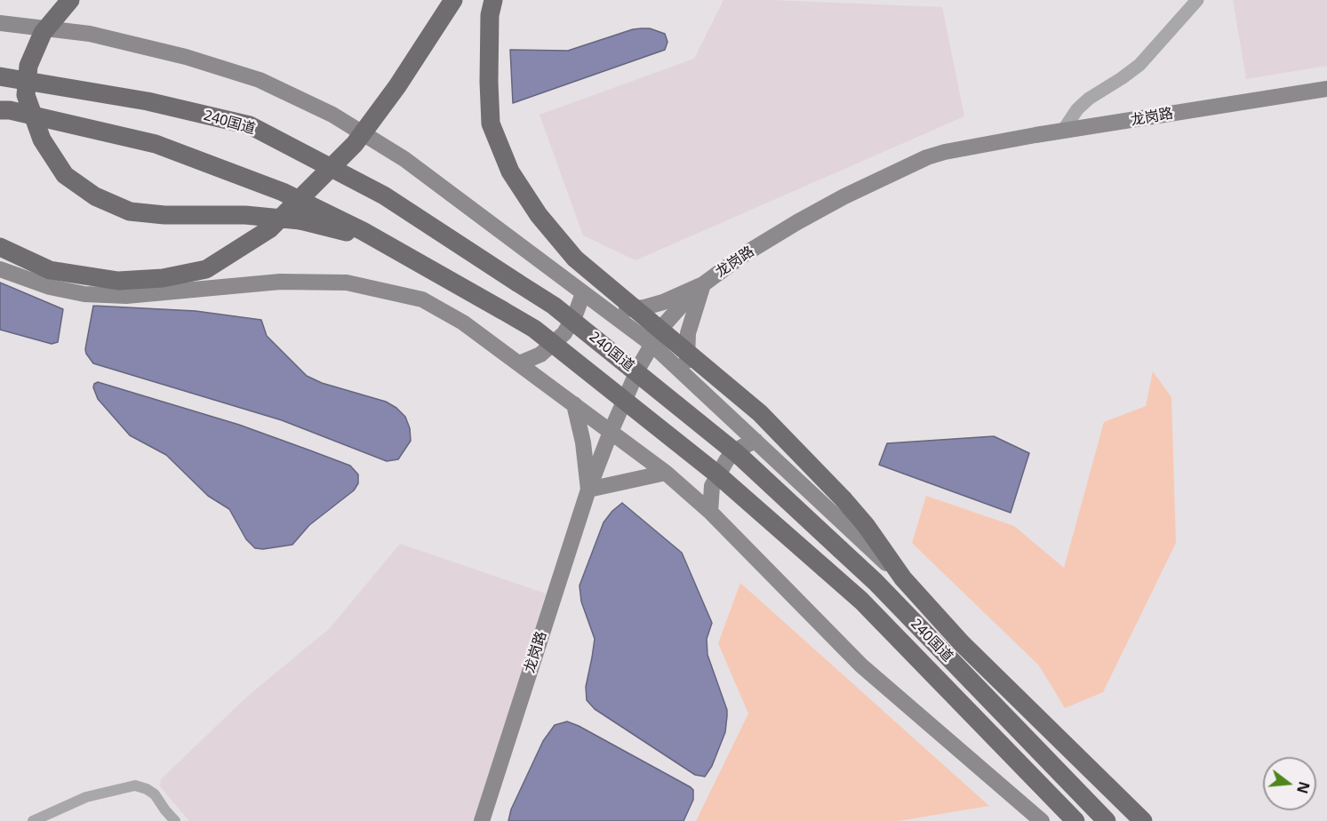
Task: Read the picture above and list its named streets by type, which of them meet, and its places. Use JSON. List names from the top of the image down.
{
  "streets": {
    "highway": ["240国道"],
    "main road": ["龙岗路"]
  },
  "north": "right"
}
